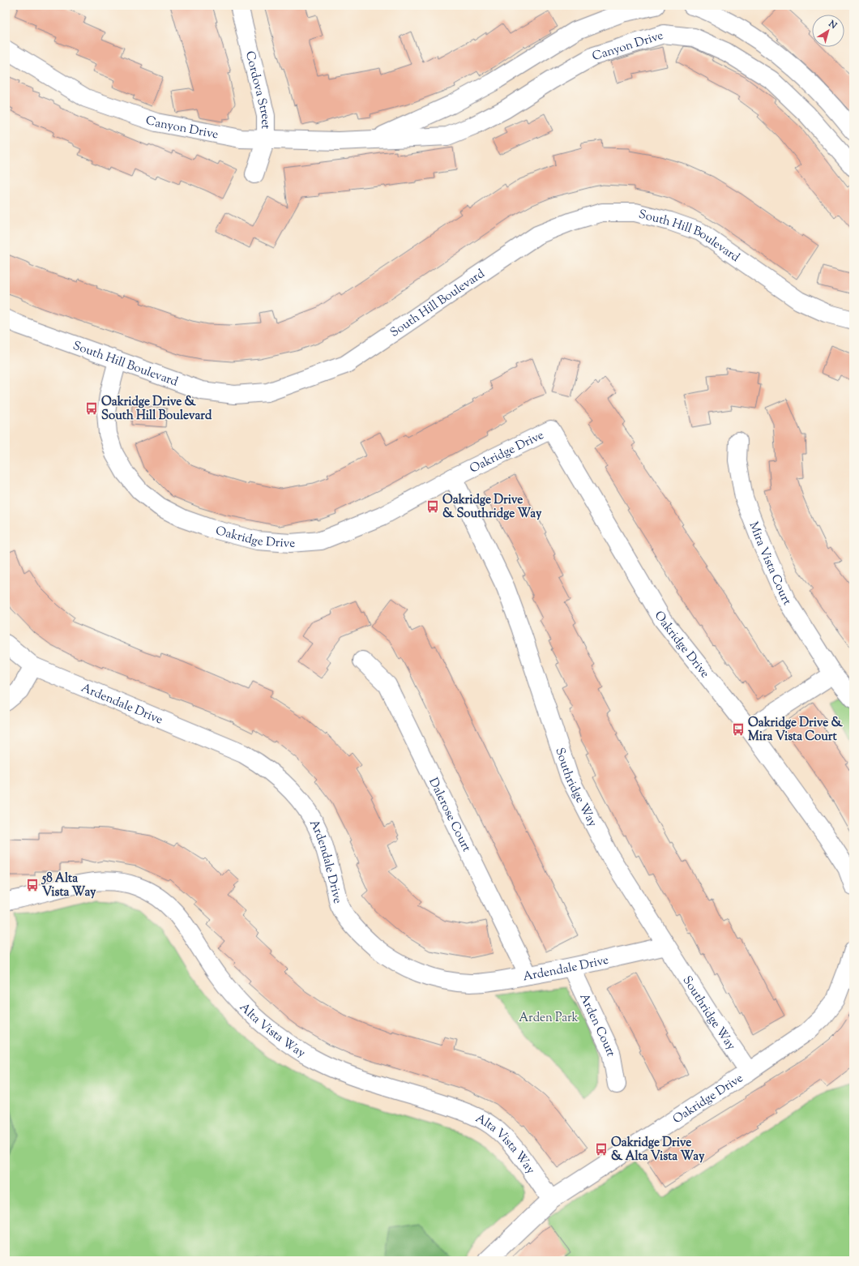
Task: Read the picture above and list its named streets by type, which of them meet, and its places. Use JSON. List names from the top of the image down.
{
  "streets": {
    "street": [
      "Canyon Drive",
      "Cordova Street",
      "South Hill Boulevard",
      "Oakridge Drive",
      "Mira Vista Court",
      "Ardendale Drive",
      "Southridge Way",
      "Dalerose Court",
      "Arden Court",
      "Alta Vista Way"
    ]
  },
  "crossings": [
    ["Canyon Drive", "Cordova Street"],
    ["South Hill Boulevard", "Oakridge Drive"],
    ["Oakridge Drive", "Southridge Way"],
    ["Oakridge Drive", "Alta Vista Way"],
    ["Ardendale Drive", "Southridge Way"],
    ["Ardendale Drive", "Dalerose Court"],
    ["Ardendale Drive", "Arden Court"]
  ],
  "parks": ["Arden Park"],
  "places": {
    "bus stop": [
      "Oakridge Drive & South Hill Boulevard",
      "Oakridge Drive & Southridge Way",
      "Oakridge Drive & Mira Vista Court",
      "58 Alta Vista Way",
      "Oakridge Drive & Alta Vista Way"
    ]
  },
  "north": "top right"
}
